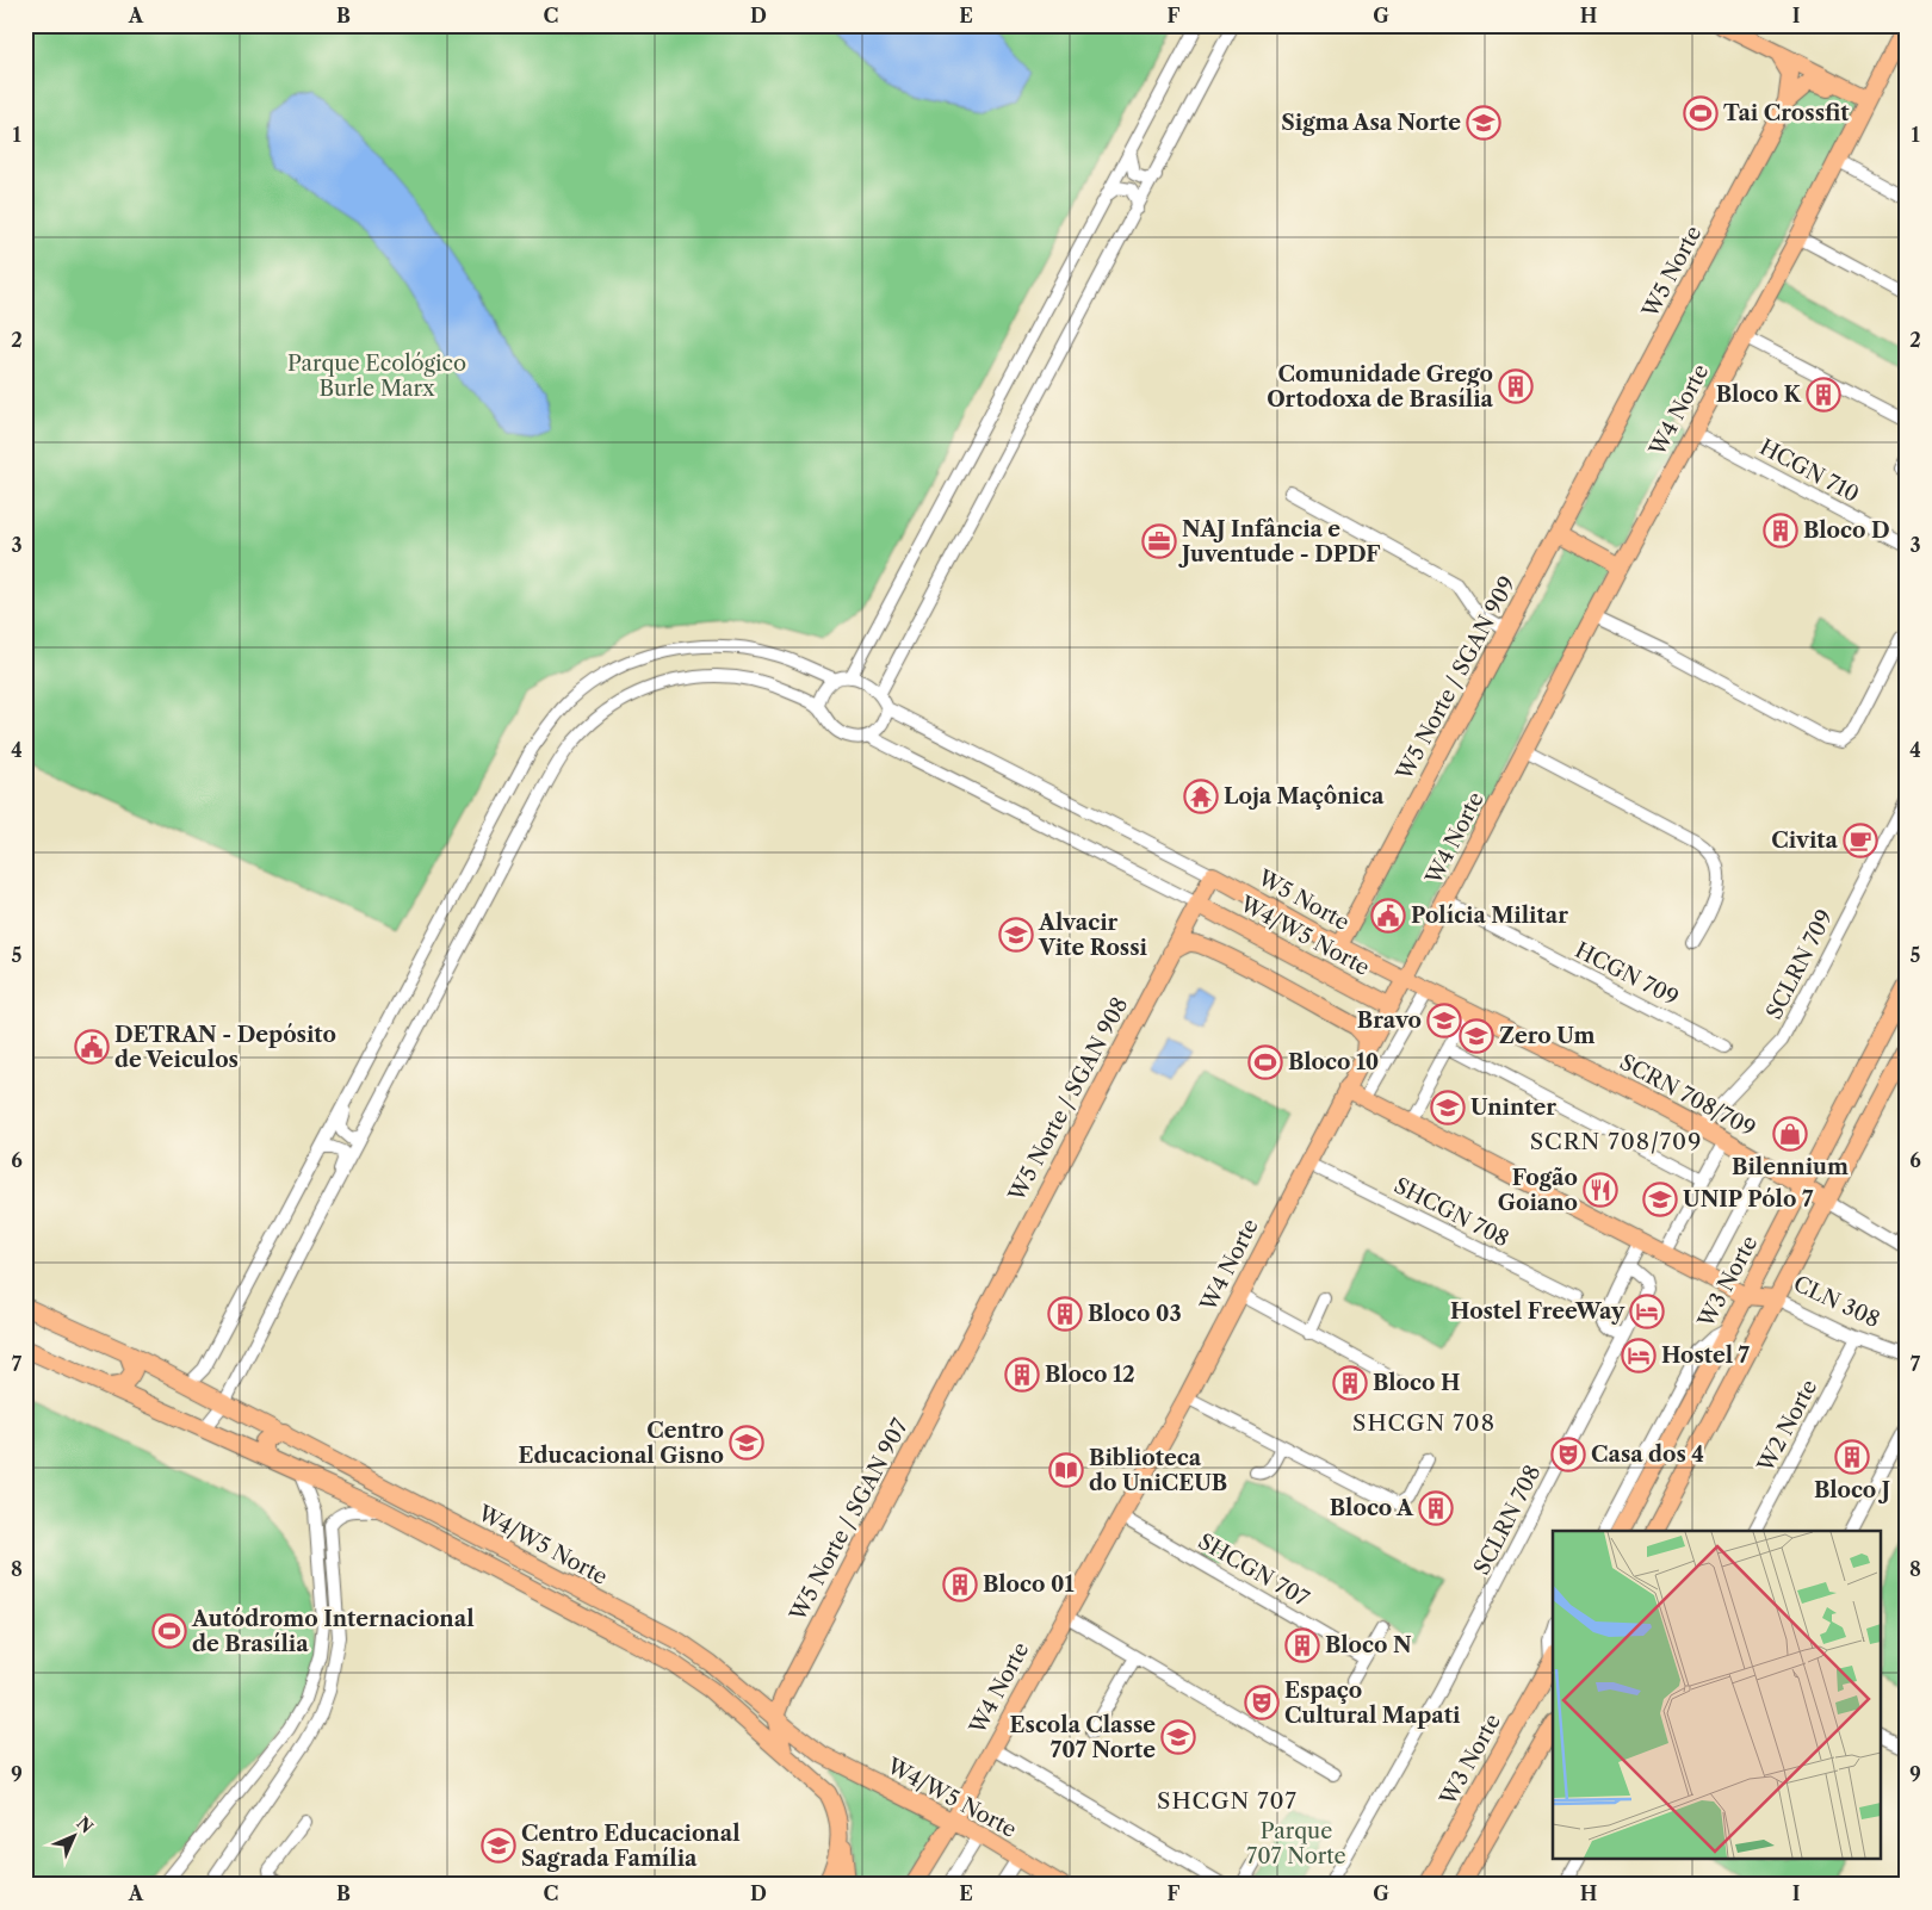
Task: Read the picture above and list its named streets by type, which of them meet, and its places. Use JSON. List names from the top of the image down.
{
  "streets": {
    "main road": [
      "W5 Norte",
      "W4 Norte",
      "W5 Norte / SGAN 909",
      "W4/W5 Norte",
      "SCRN 708/709",
      "W5 Norte / SGAN 908",
      "W3 Norte",
      "CLN 308",
      "W5 Norte / SGAN 907"
    ],
    "street": [
      "HCGN 710",
      "SCLRN 709",
      "HCGN 709",
      "SHCGN 708",
      "W2 Norte",
      "SCLRN 708",
      "SHCGN 707"
    ]
  },
  "crossings": [
    ["W5 Norte", "W4 Norte"],
    ["W5 Norte", "W5 Norte / SGAN 909"],
    ["W5 Norte", "SCRN 708/709"],
    ["W5 Norte", "W5 Norte / SGAN 908"],
    ["W4 Norte", "HCGN 710"],
    ["W4 Norte", "W4/W5 Norte"],
    ["W4 Norte", "HCGN 709"],
    ["W4 Norte", "SCRN 708/709"],
    ["W4 Norte", "SHCGN 708"],
    ["W4 Norte", "SHCGN 707"],
    ["W4/W5 Norte", "W5 Norte / SGAN 908"],
    ["W4/W5 Norte", "W5 Norte / SGAN 907"],
    ["SCLRN 709", "SCRN 708/709"],
    ["SCRN 708/709", "W3 Norte"],
    ["W5 Norte / SGAN 908", "W5 Norte / SGAN 907"],
    ["W3 Norte", "CLN 308"],
    ["CLN 308", "W2 Norte"]
  ],
  "districts": ["SCRN 708/709", "SHCGN 708", "SHCGN 707"],
  "parks": ["Parque Ecológico Burle Marx", "Parque 707 Norte"],
  "places": {
    "sports": ["Tai Crossfit", "Bloco 10", "Autódromo Internacional de Brasília"],
    "school or university": [
      "Sigma Asa Norte",
      "Alvacir Vite Rossi",
      "Bravo",
      "Zero Um",
      "Uninter",
      "UNIP Pólo 7",
      "Centro Educacional Gisno",
      "Escola Classe 707 Norte",
      "Centro Educacional Sagrada Família"
    ],
    "building": [
      "Comunidade Grego Ortodoxa de Brasília",
      "Bloco K",
      "Bloco D",
      "Bloco 03",
      "Bloco 12",
      "Bloco H",
      "Bloco J",
      "Bloco A",
      "Bloco 01",
      "Bloco N"
    ],
    "office": ["NAJ Infância e Juventude - DPDF"],
    "temple": ["Loja Maçônica"],
    "cafe": ["Civita"],
    "public building": ["Polícia Militar", "DETRAN - Depósito de Veiculos"],
    "shop": ["Bilennium"],
    "restaurant": ["Fogão Goiano"],
    "hotel": ["Hostel FreeWay", "Hostel 7"],
    "theatre": ["Casa dos 4", "Espaço Cultural Mapati"],
    "library": ["Biblioteca do UniCEUB"]
  },
  "north": "top right",
  "grid": {
    "columns": [
      "A",
      "B",
      "C",
      "D",
      "E",
      "F",
      "G",
      "H",
      "I"
    ],
    "rows": [
      "1",
      "2",
      "3",
      "4",
      "5",
      "6",
      "7",
      "8",
      "9"
    ]
  }
}
